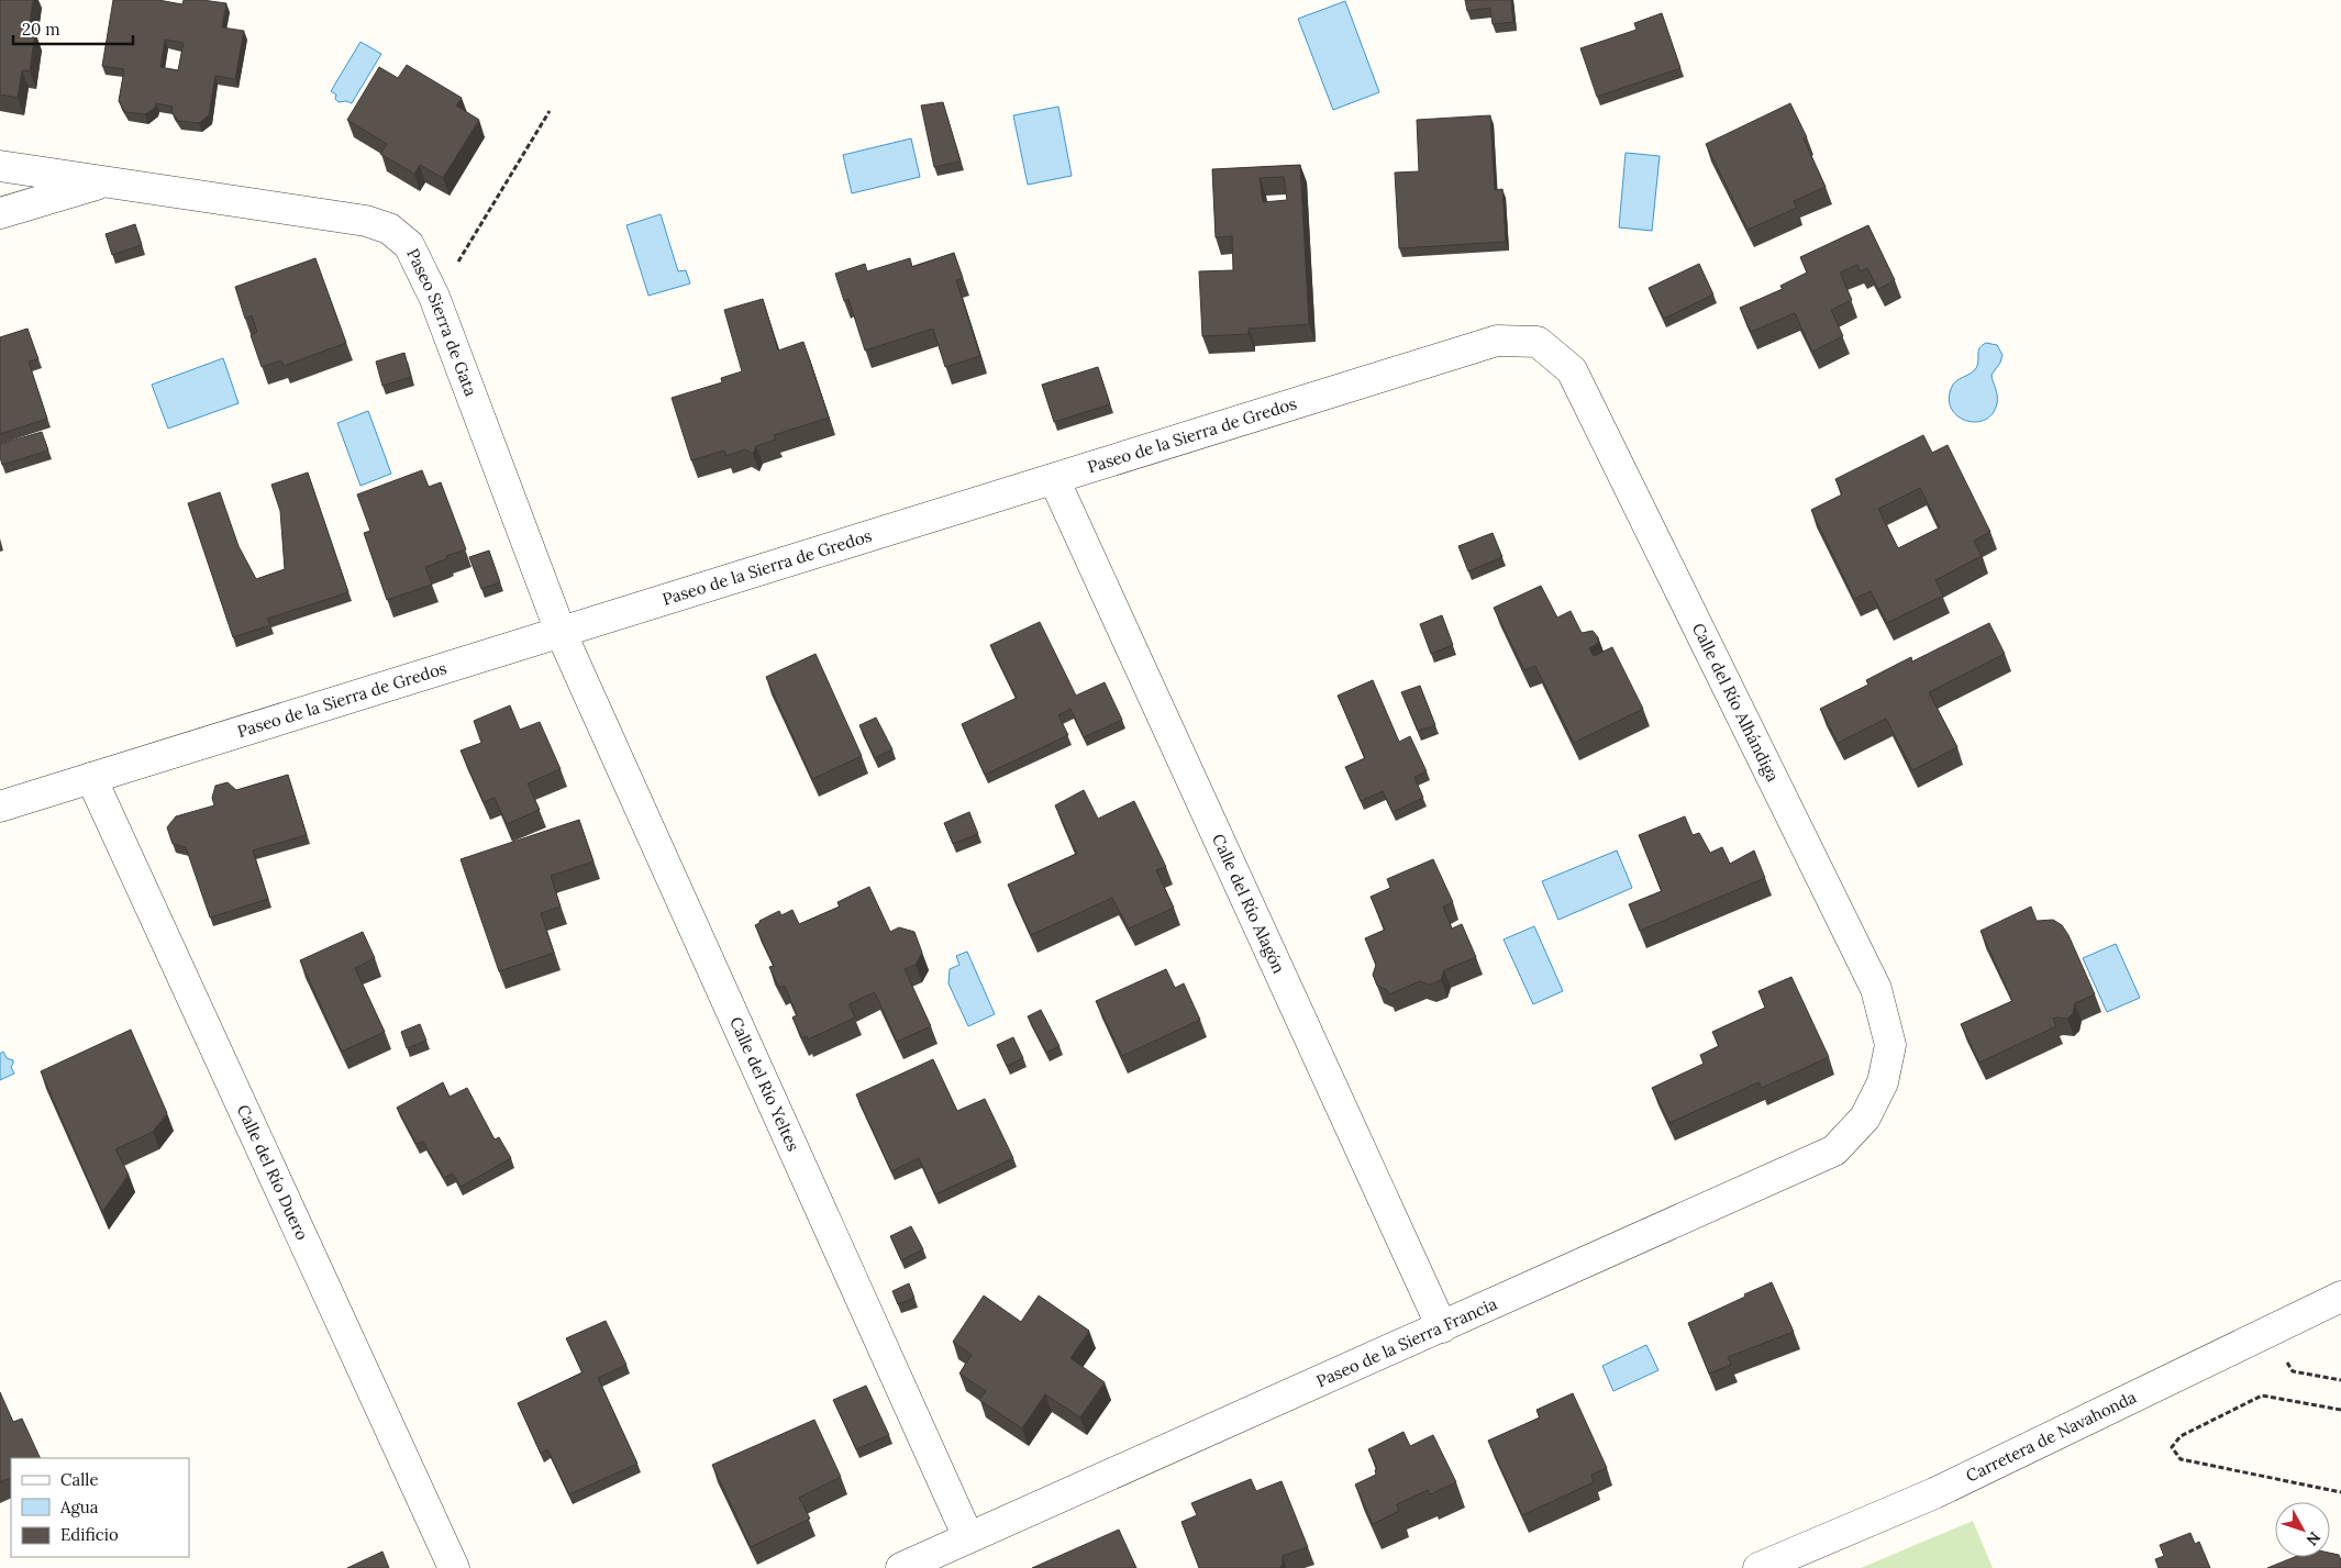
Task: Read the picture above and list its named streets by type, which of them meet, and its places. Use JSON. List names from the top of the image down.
{
  "streets": {
    "street": [
      "Paseo Sierra de Gata",
      "Paseo de la Sierra de Gredos",
      "Calle del Río Alhándiga",
      "Calle del Río Alagón",
      "Calle del Río Yeltes",
      "Calle del Río Duero",
      "Paseo de la Sierra Francia",
      "Carretera de Navahonda"
    ]
  },
  "crossings": [
    ["Paseo Sierra de Gata", "Paseo de la Sierra de Gredos"],
    ["Paseo Sierra de Gata", "Calle del Río Yeltes"],
    ["Paseo de la Sierra de Gredos", "Calle del Río Alhándiga"],
    ["Paseo de la Sierra de Gredos", "Calle del Río Alagón"],
    ["Paseo de la Sierra de Gredos", "Calle del Río Yeltes"],
    ["Paseo de la Sierra de Gredos", "Calle del Río Duero"],
    ["Calle del Río Alhándiga", "Paseo de la Sierra Francia"],
    ["Calle del Río Alagón", "Paseo de la Sierra Francia"],
    ["Calle del Río Yeltes", "Paseo de la Sierra Francia"]
  ],
  "legend": ["Calle", "Agua", "Edificio"],
  "scale_bar": "20 m",
  "north": "bottom right"
}
